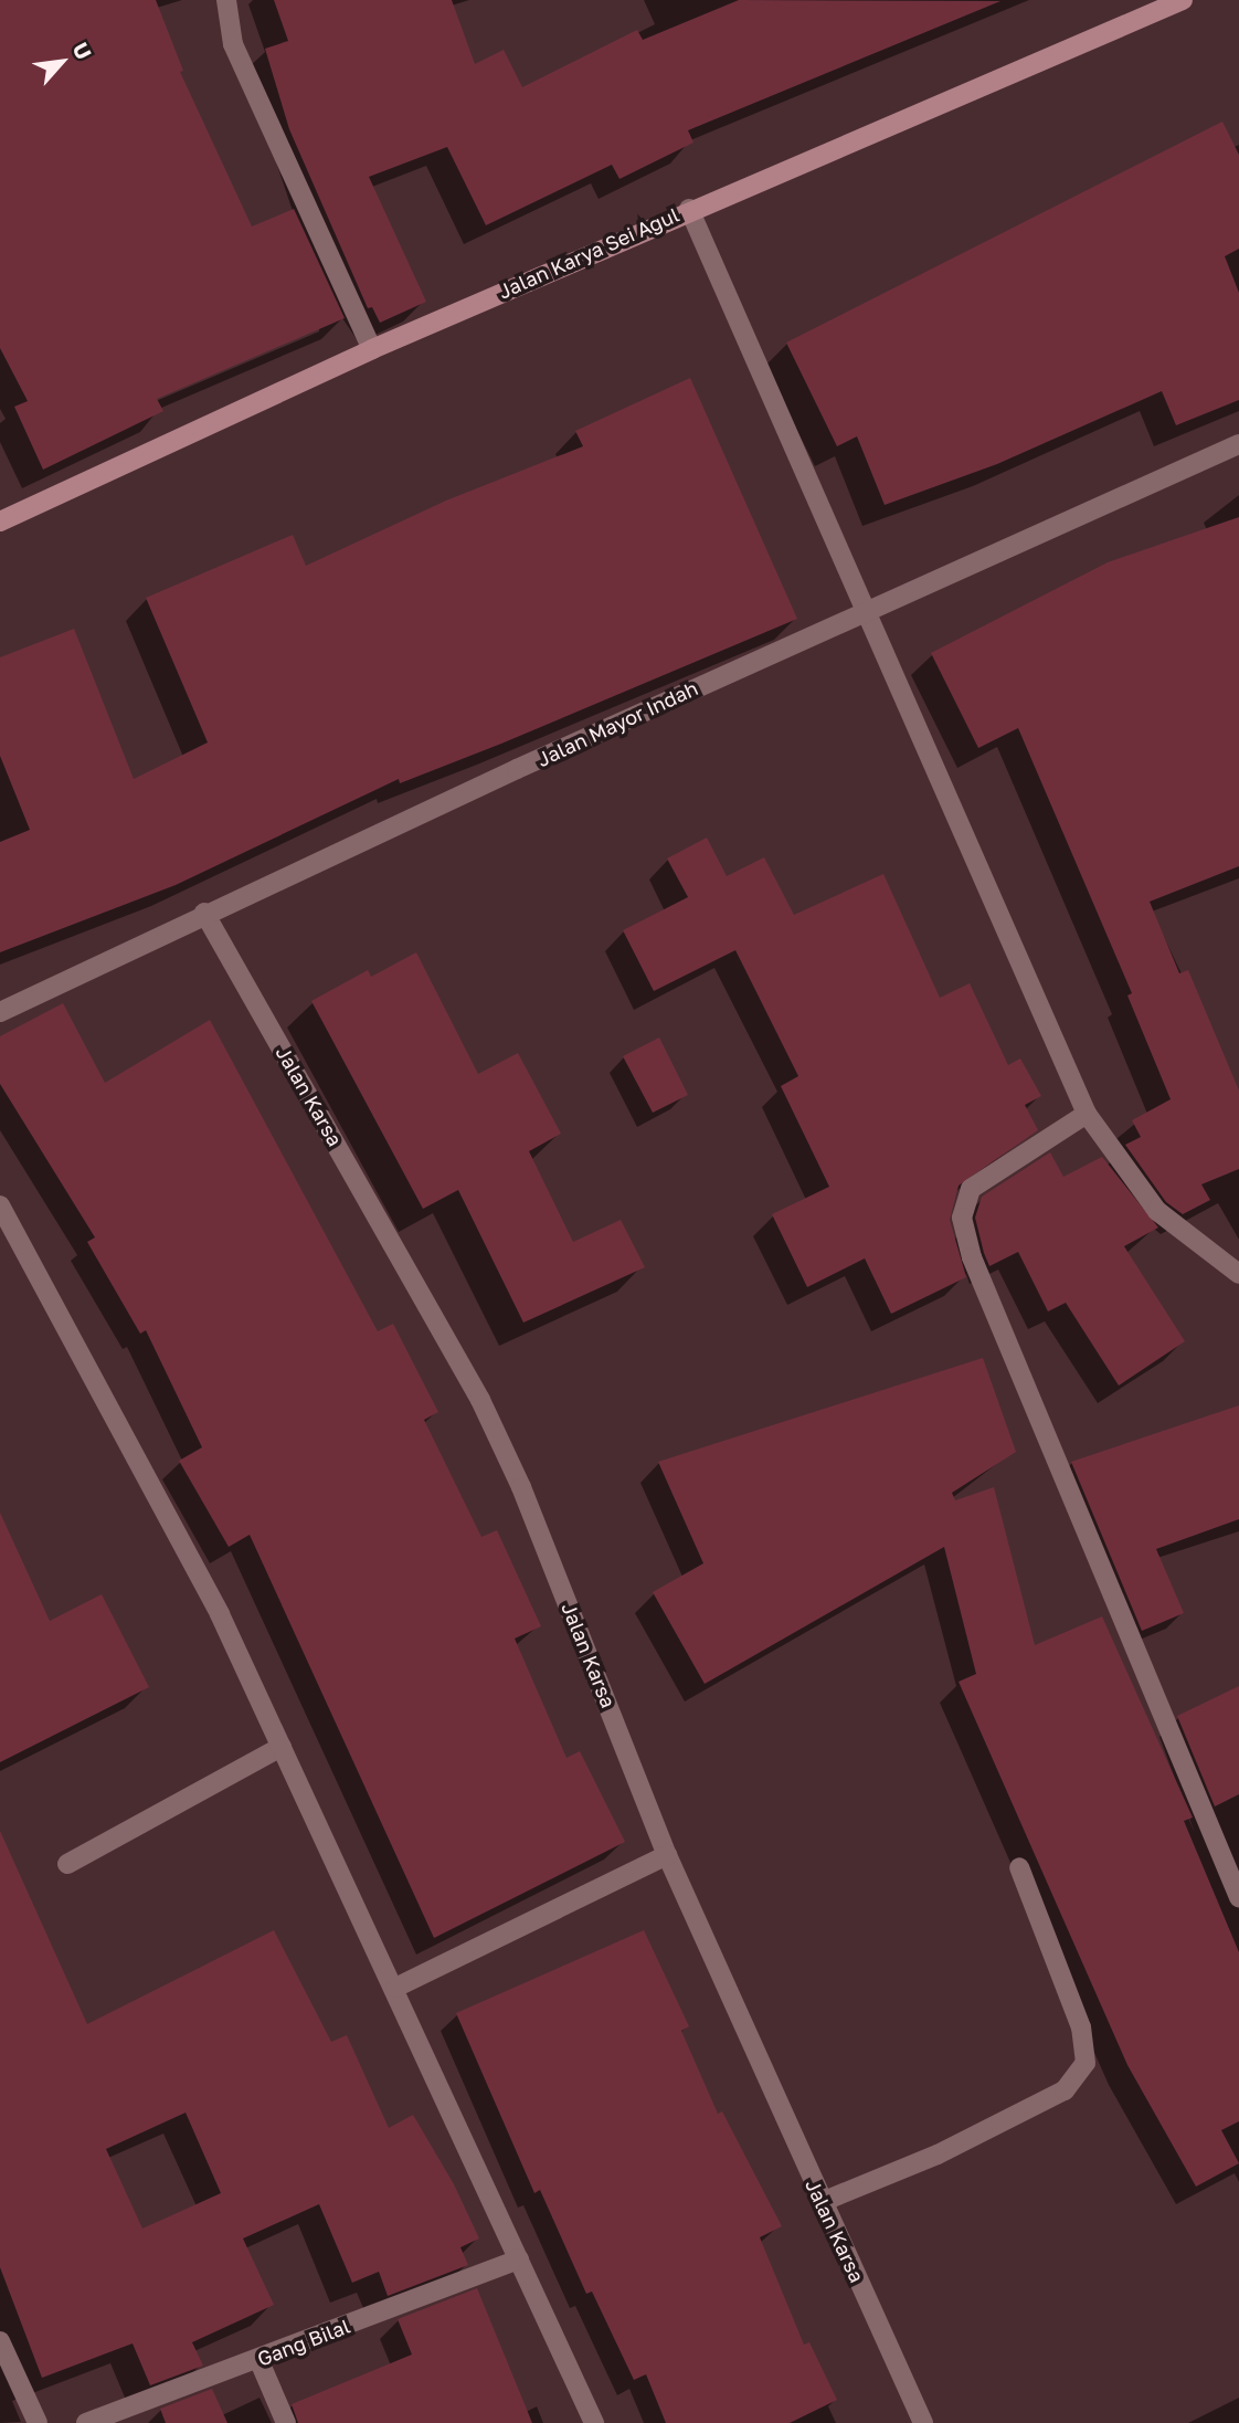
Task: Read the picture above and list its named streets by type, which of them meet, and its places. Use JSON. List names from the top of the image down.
{
  "streets": {
    "main road": ["Jalan Karya Sei Agul"],
    "street": ["Jalan Mayor Indah", "Jalan Karsa", "Gang Bilal"]
  },
  "crossings": [
    ["Jalan Mayor Indah", "Jalan Karsa"]
  ],
  "north": "top right"
}
